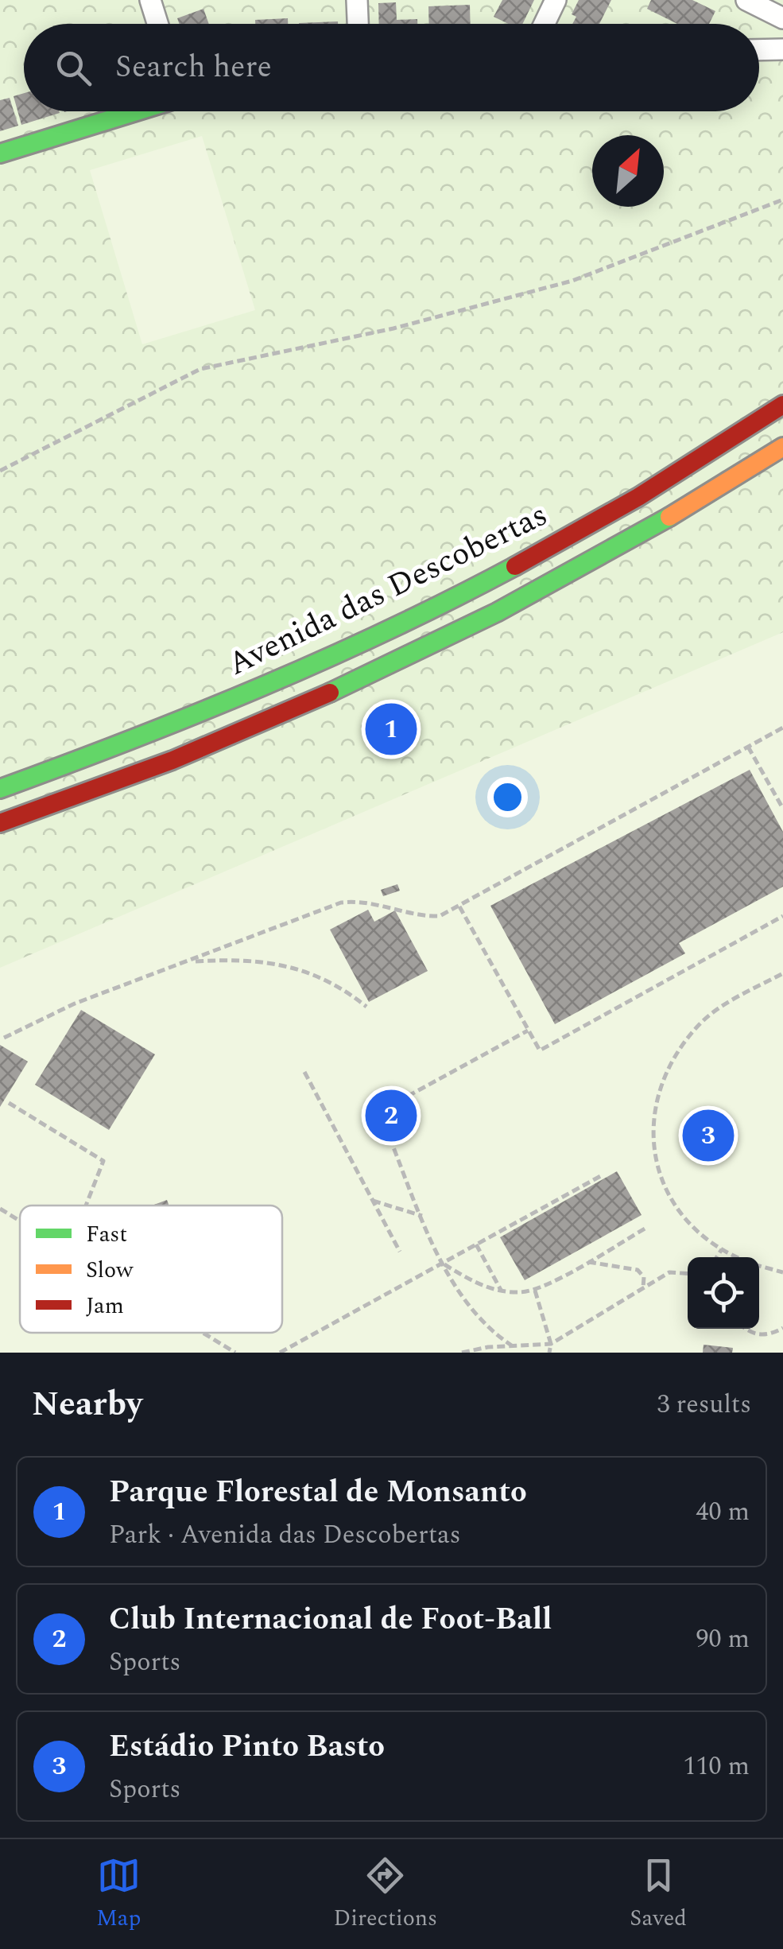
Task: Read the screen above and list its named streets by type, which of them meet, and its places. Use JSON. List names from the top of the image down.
{
  "streets": {
    "main road": ["Avenida das Descobertas"]
  },
  "legend": ["Fast", "Slow", "Jam"],
  "north": "top right",
  "page": {
    "search": "Search here",
    "pins": ["1", "2", "3"],
    "heading": ["Nearby", "3 results"],
    "list": [
      {
        "mark": "1",
        "name": "Parque Florestal de Monsanto",
        "note": "Park · Avenida das Descobertas",
        "value": "40 m"
      },
      {
        "mark": "2",
        "name": "Club Internacional de Foot-Ball",
        "note": "Sports",
        "value": "90 m"
      },
      {
        "mark": "3",
        "name": "Estádio Pinto Basto",
        "note": "Sports",
        "value": "110 m"
      }
    ],
    "nav": ["Map", "Directions", "Saved"]
  }
}
